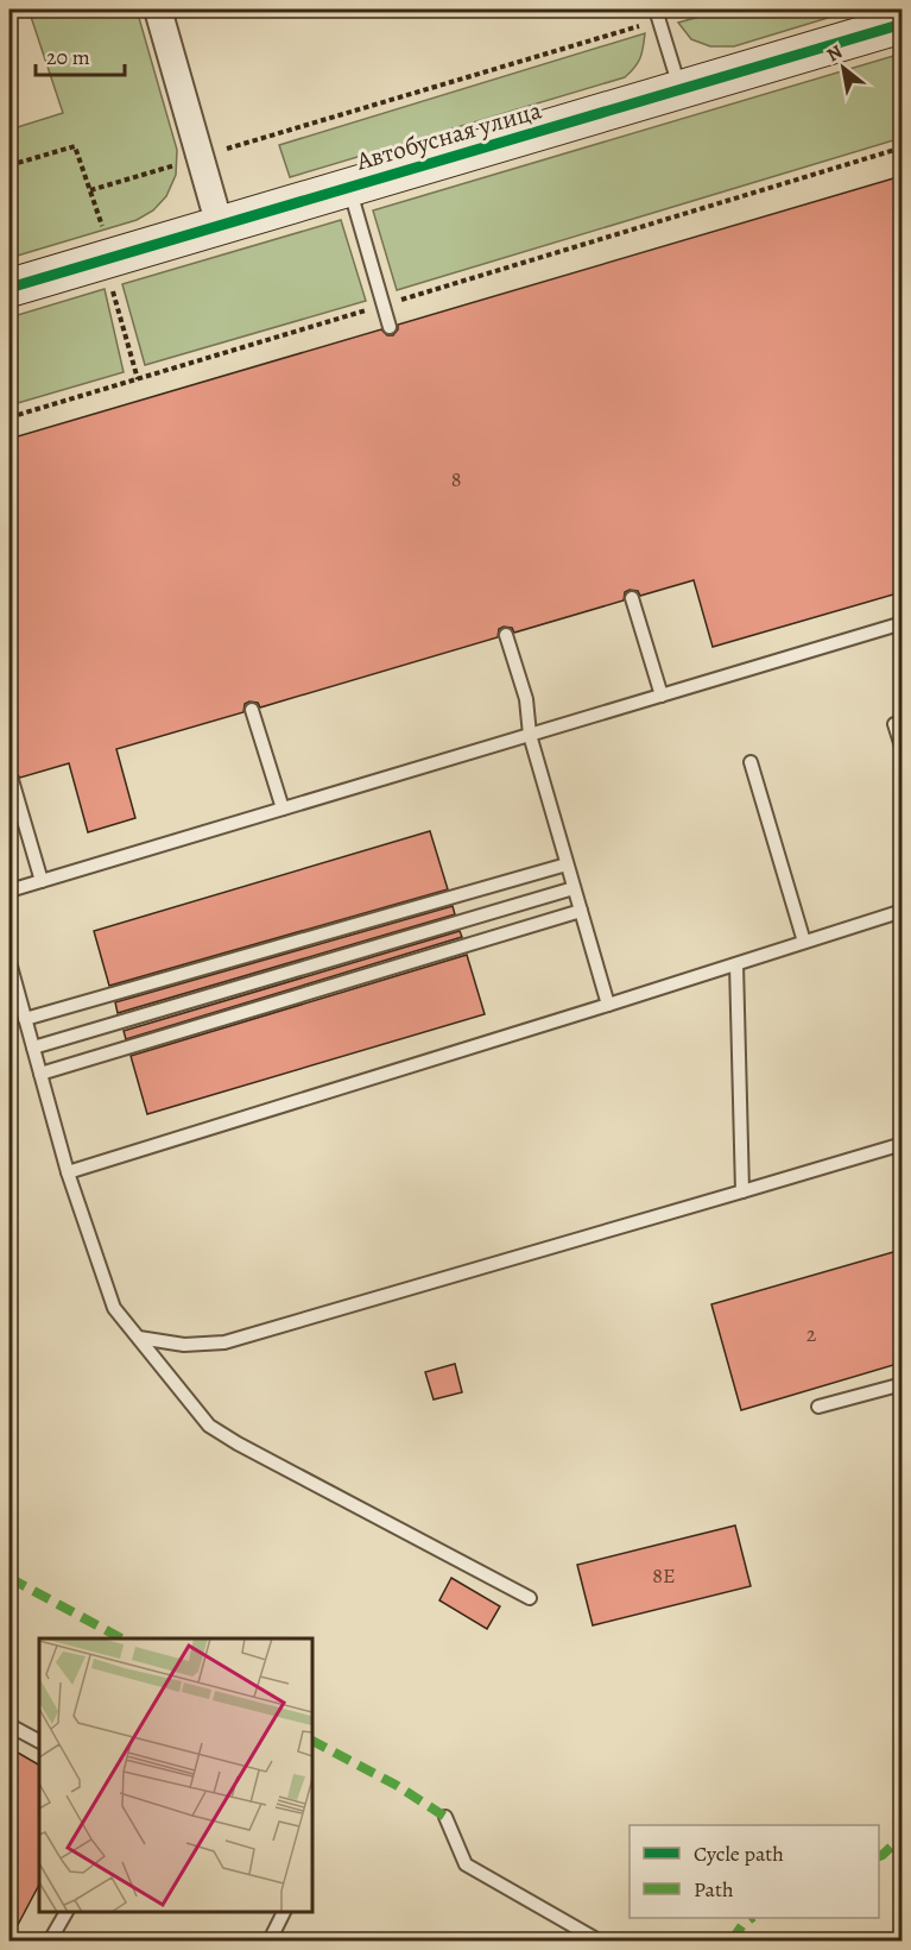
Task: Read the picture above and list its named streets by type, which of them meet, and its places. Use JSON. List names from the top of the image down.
{
  "streets": {
    "street": ["Автобусная улица"]
  },
  "house_numbers": ["8", "2", "8Е"],
  "legend": ["Cycle path", "Path"],
  "scale_bar": "20 m",
  "north": "top left"
}
